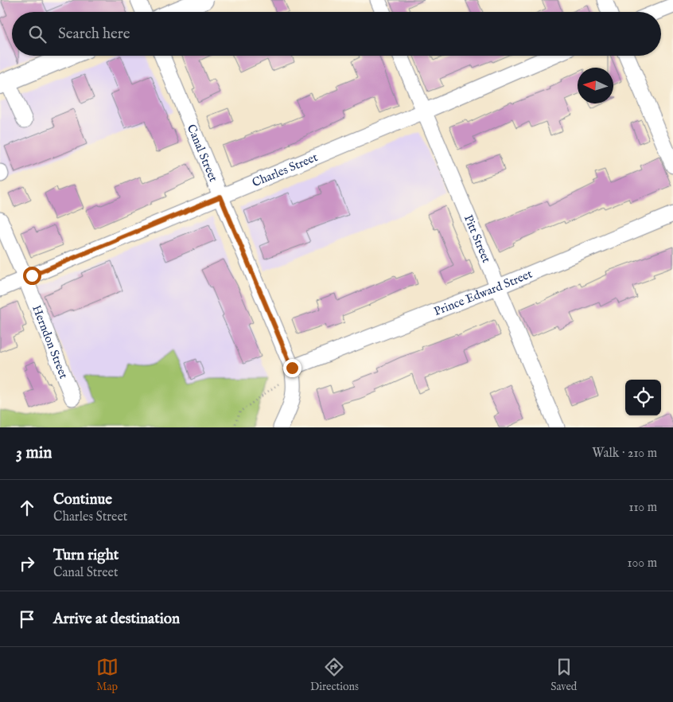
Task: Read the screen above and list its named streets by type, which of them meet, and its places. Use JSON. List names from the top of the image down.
{
  "streets": {
    "street": [
      "Canal Street",
      "Charles Street",
      "Pitt Street",
      "Prince Edward Street",
      "Herndon Street"
    ]
  },
  "crossings": [
    ["Canal Street", "Charles Street"],
    ["Canal Street", "Prince Edward Street"],
    ["Charles Street", "Pitt Street"],
    ["Charles Street", "Herndon Street"],
    ["Pitt Street", "Prince Edward Street"]
  ],
  "north": "left",
  "page": {
    "search": "Search here",
    "heading": ["3 min", "Walk · 210 m"],
    "list": [
      ["Continue", "Charles Street", "110 m"],
      ["Turn right", "Canal Street", "100 m"],
      "Arrive at destination"
    ],
    "nav": ["Map", "Directions", "Saved"]
  }
}
